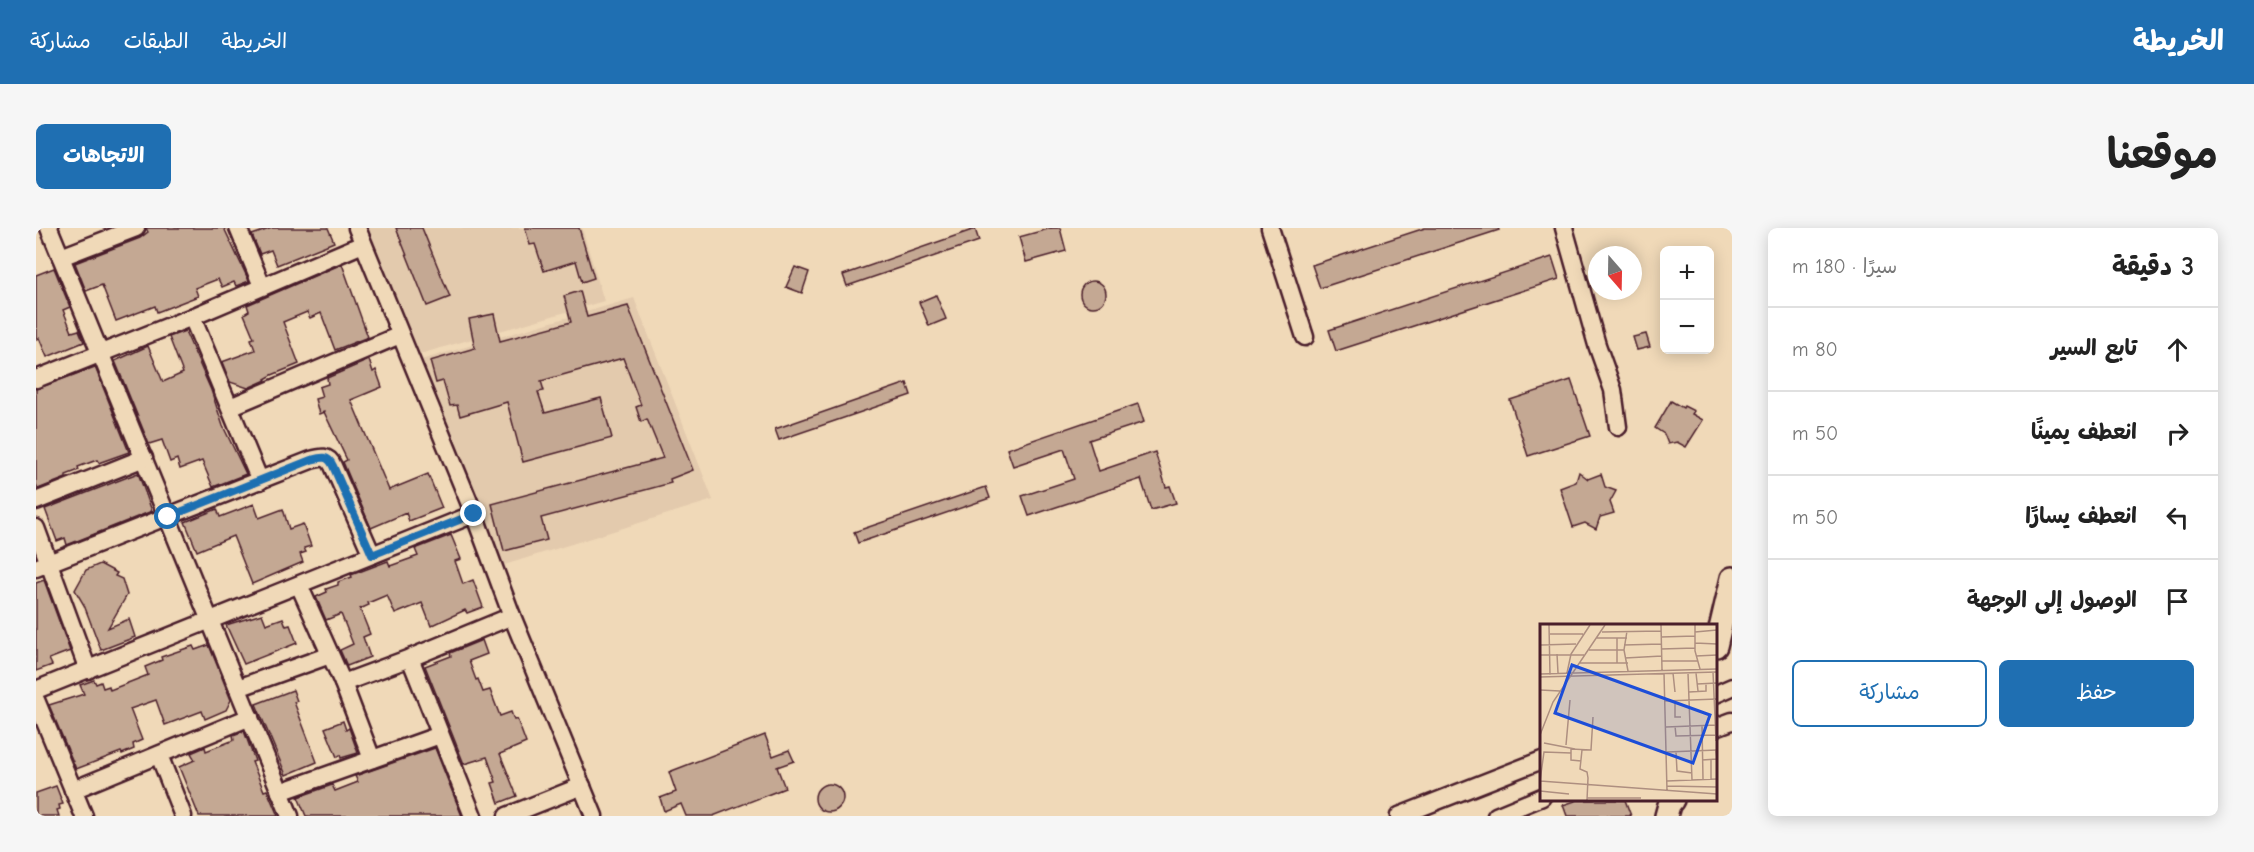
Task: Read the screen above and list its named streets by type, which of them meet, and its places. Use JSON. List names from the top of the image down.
{
  "north": "bottom",
  "page": {
    "header": "الخريطة",
    "nav": ["الخريطة", "الطبقات", "مشاركة"],
    "title": "موقعنا",
    "buttons": [
      "الاتجاهات",
      ["حفظ", "مشاركة"]
    ],
    "heading": ["3 دقيقة", "سيرًا · 180 m"],
    "map_buttons": ["+", "−"],
    "list": [
      ["تابع السير", "80 m"],
      ["انعطف يمينًا", "50 m"],
      ["انعطف يسارًا", "50 m"],
      "الوصول إلى الوجهة"
    ]
  }
}
